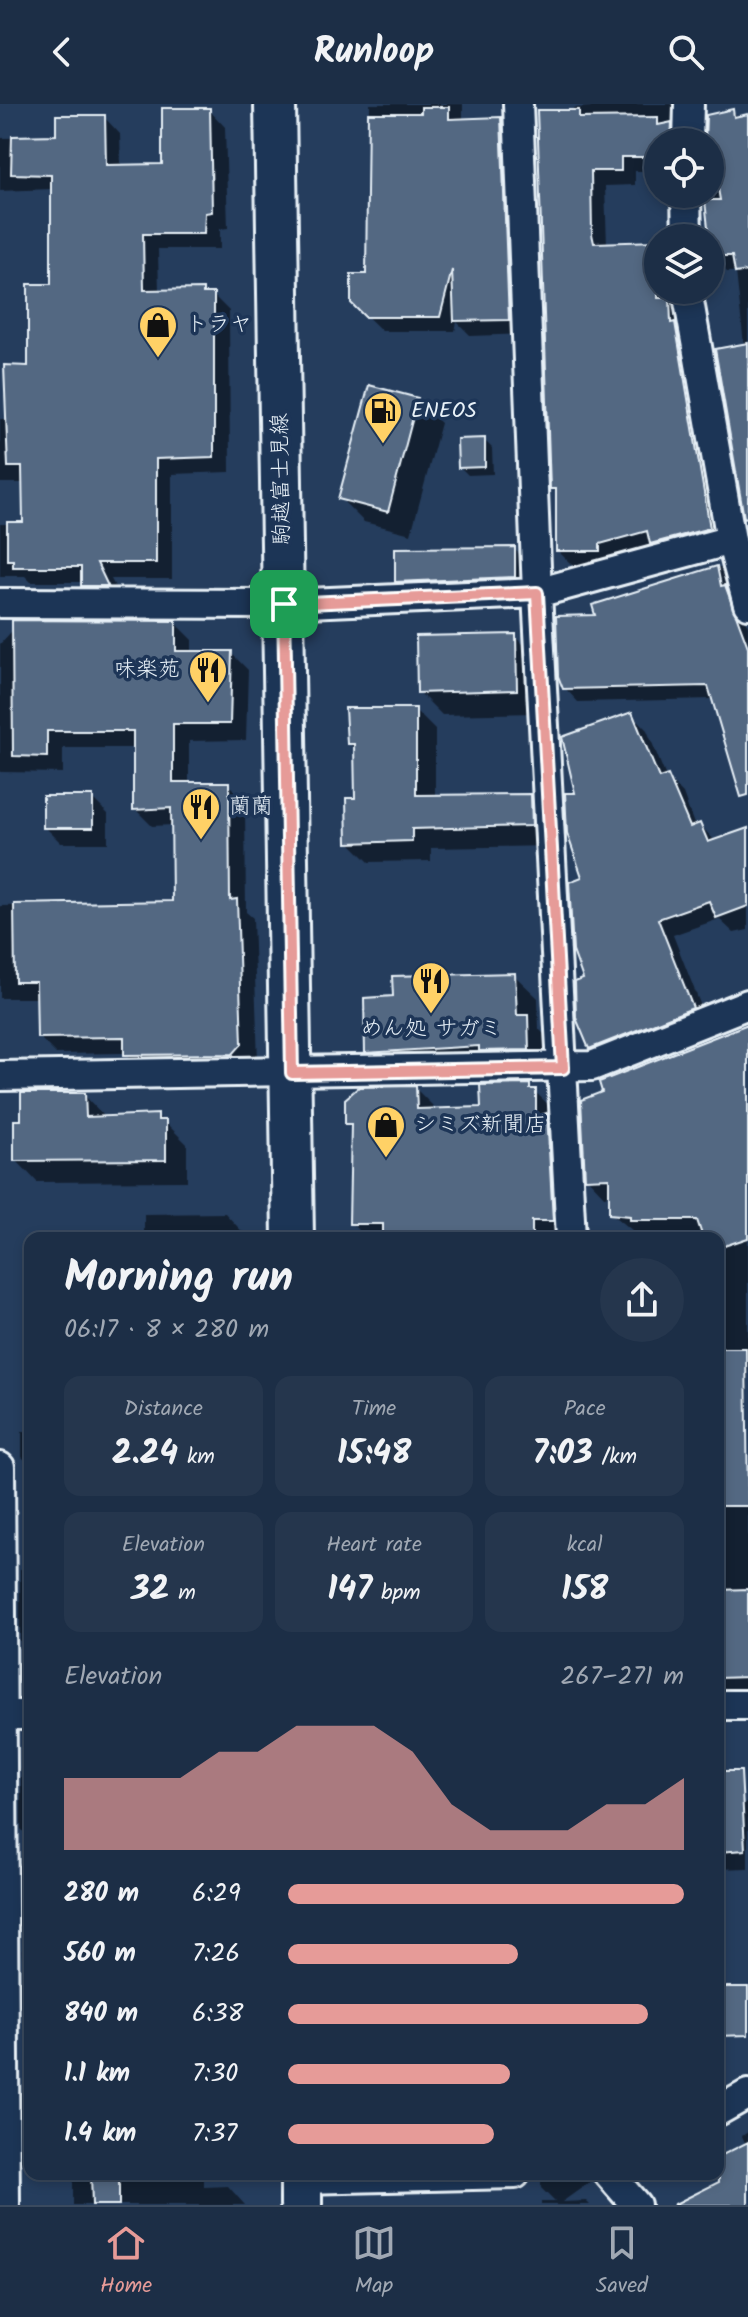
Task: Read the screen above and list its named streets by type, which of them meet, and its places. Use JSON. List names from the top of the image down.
{
  "streets": {
    "main road": ["駒越富士見線"]
  },
  "places": {
    "shop": ["トラヤ", "シミズ新聞店"],
    "fuel station": ["ENEOS"],
    "restaurant": ["味楽苑", "蘭蘭", "めん処 サガミ"]
  },
  "page": {
    "header": "Runloop",
    "heading": ["Morning run", "06:17 · 8 × 280 m"],
    "stats": [
      ["Distance", "2.24 km"],
      ["Time", "15:48"],
      ["Pace", "7:03 /km"],
      ["Elevation", "32 m"],
      ["Heart rate", "147 bpm"],
      ["kcal", "158"]
    ],
    "chart": ["Elevation", "267–271 m"],
    "list": [
      {
        "name": "280 m",
        "note": "6:29"
      },
      {
        "name": "560 m",
        "note": "7:26"
      },
      {
        "name": "840 m",
        "note": "6:38"
      },
      {
        "name": "1.1 km",
        "note": "7:30"
      },
      {
        "name": "1.4 km",
        "note": "7:37"
      }
    ],
    "tabs": ["Home", "Map", "Saved"]
  }
}
